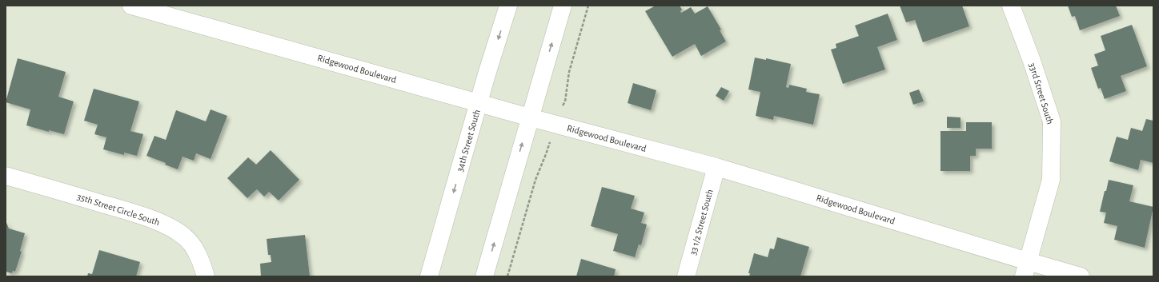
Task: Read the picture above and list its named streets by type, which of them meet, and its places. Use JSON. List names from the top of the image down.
{
  "streets": {
    "street": [
      "Ridgewood Boulevard",
      "33rd Street South",
      "34th Street South",
      "35th Street Circle South",
      "33 1/2 Street South"
    ]
  },
  "crossings": [
    ["Ridgewood Boulevard", "33rd Street South"],
    ["Ridgewood Boulevard", "34th Street South"],
    ["Ridgewood Boulevard", "33 1/2 Street South"]
  ]
}
